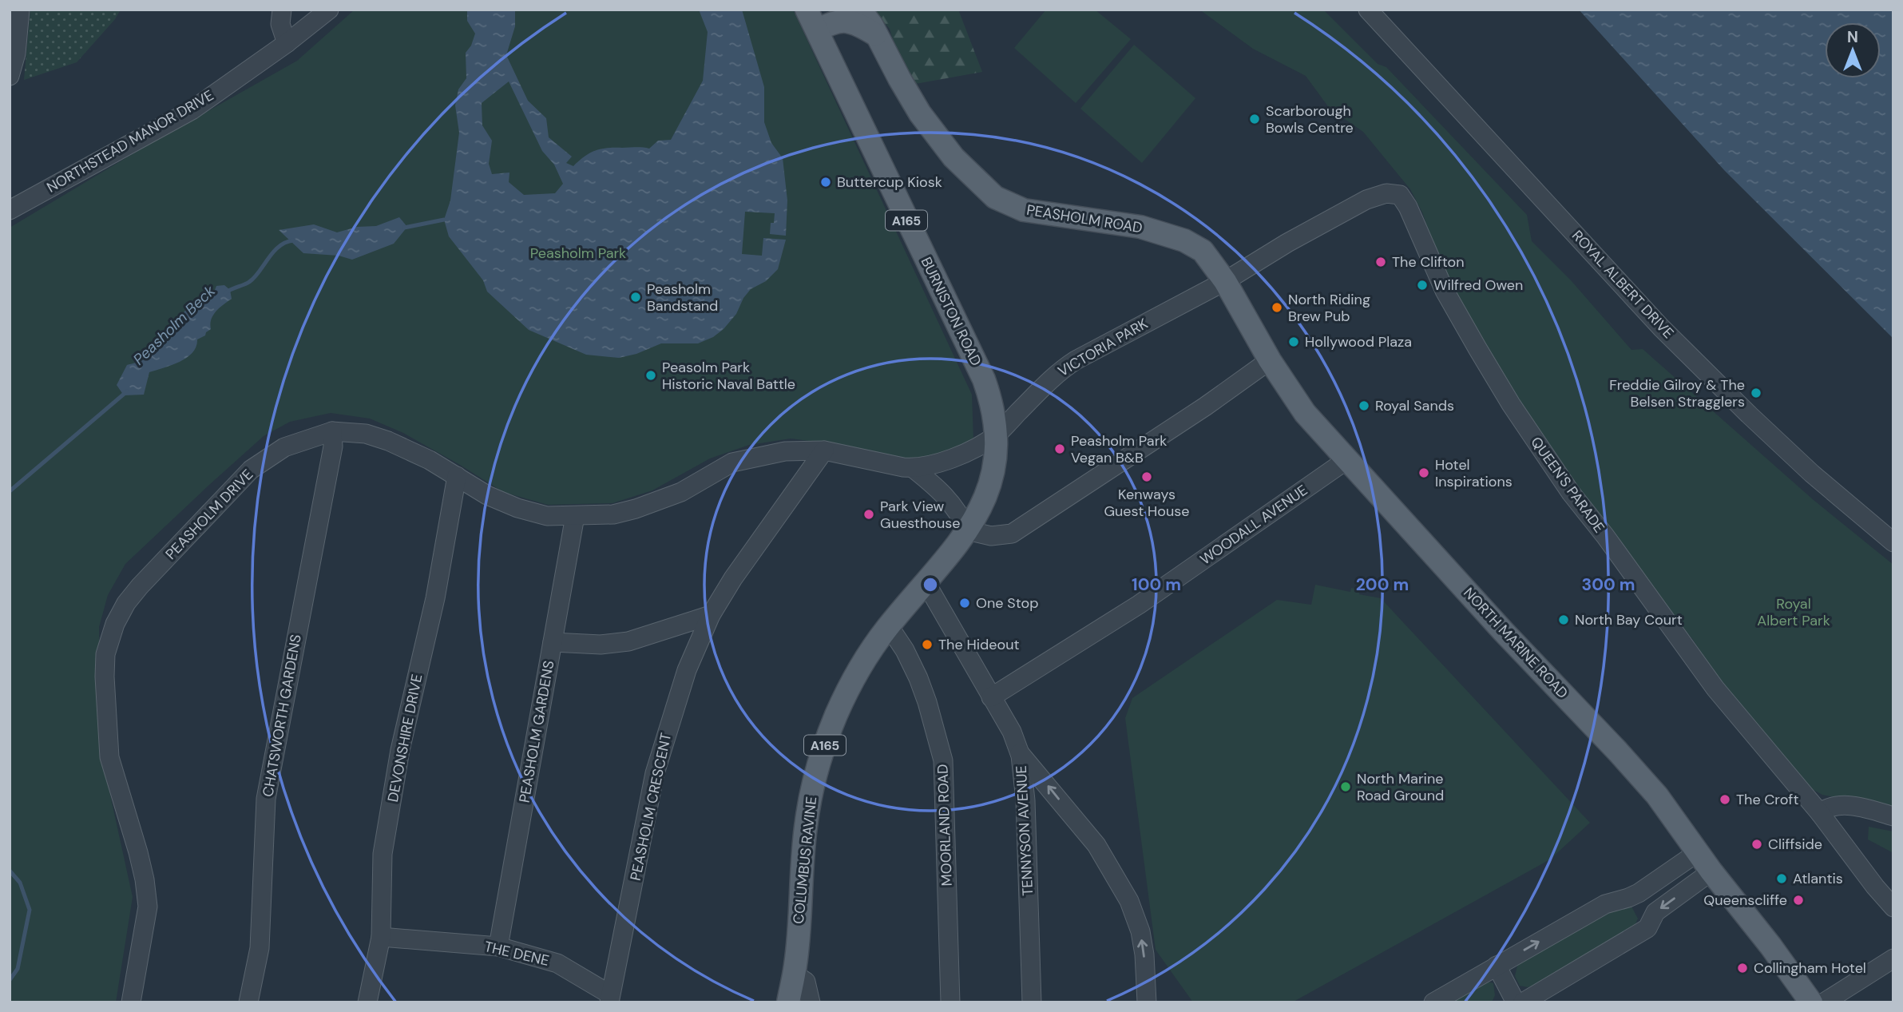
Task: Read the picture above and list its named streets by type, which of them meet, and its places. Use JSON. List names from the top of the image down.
{
  "streets": {
    "main road": [
      "PEASHOLM ROAD",
      "A165",
      "BURNISTON ROAD",
      "NORTH MARINE ROAD",
      "COLUMBUS RAVINE"
    ],
    "street": [
      "NORTHSTEAD MANOR DRIVE",
      "ROYAL ALBERT DRIVE",
      "VICTORIA PARK",
      "QUEEN'S PARADE",
      "PEASHOLM DRIVE",
      "WOODALL AVENUE",
      "CHATSWORTH GARDENS",
      "PEASHOLM GARDENS",
      "DEVONSHIRE DRIVE",
      "PEASHOLM CRESCENT",
      "MOORLAND ROAD",
      "TENNYSON AVENUE",
      "THE DENE"
    ]
  },
  "crossings": [
    ["PEASHOLM ROAD", "VICTORIA PARK"],
    ["PEASHOLM ROAD", "QUEEN'S PARADE"],
    ["PEASHOLM ROAD", "NORTH MARINE ROAD"],
    ["BURNISTON ROAD", "VICTORIA PARK"],
    ["BURNISTON ROAD", "PEASHOLM DRIVE"],
    ["BURNISTON ROAD", "COLUMBUS RAVINE"],
    ["VICTORIA PARK", "QUEEN'S PARADE"],
    ["VICTORIA PARK", "PEASHOLM DRIVE"],
    ["VICTORIA PARK", "NORTH MARINE ROAD"],
    ["QUEEN'S PARADE", "NORTH MARINE ROAD"],
    ["PEASHOLM DRIVE", "CHATSWORTH GARDENS"],
    ["PEASHOLM DRIVE", "PEASHOLM GARDENS"],
    ["PEASHOLM DRIVE", "DEVONSHIRE DRIVE"],
    ["PEASHOLM DRIVE", "PEASHOLM CRESCENT"],
    ["PEASHOLM DRIVE", "COLUMBUS RAVINE"],
    ["WOODALL AVENUE", "NORTH MARINE ROAD"],
    ["WOODALL AVENUE", "TENNYSON AVENUE"],
    ["PEASHOLM GARDENS", "THE DENE"],
    ["DEVONSHIRE DRIVE", "THE DENE"],
    ["PEASHOLM CRESCENT", "THE DENE"],
    ["MOORLAND ROAD", "COLUMBUS RAVINE"],
    ["TENNYSON AVENUE", "COLUMBUS RAVINE"]
  ],
  "water": ["Peasholm Beck"],
  "parks": ["Peasholm Park", "Royal Albert Park"],
  "places": [
    "Scarborough Bowls Centre",
    "Buttercup Kiosk",
    "The Clifton",
    "Wilfred Owen",
    "Peasholm Bandstand",
    "North Riding Brew Pub",
    "Hollywood Plaza",
    "Peasolm Park Historic Naval Battle",
    "Freddie Gilroy & The Belsen Stragglers",
    "Royal Sands",
    "Peasholm Park Vegan B&B",
    "Hotel Inspirations",
    "Kenways Guest House",
    "Park View Guesthouse",
    "One Stop",
    "North Bay Court",
    "The Hideout",
    "North Marine Road Ground",
    "The Croft",
    "Cliffside",
    "Atlantis",
    "Queenscliffe",
    "Collingham Hotel"
  ],
  "north": "top",
  "rings": ["100 m", "200 m", "300 m"]
}
